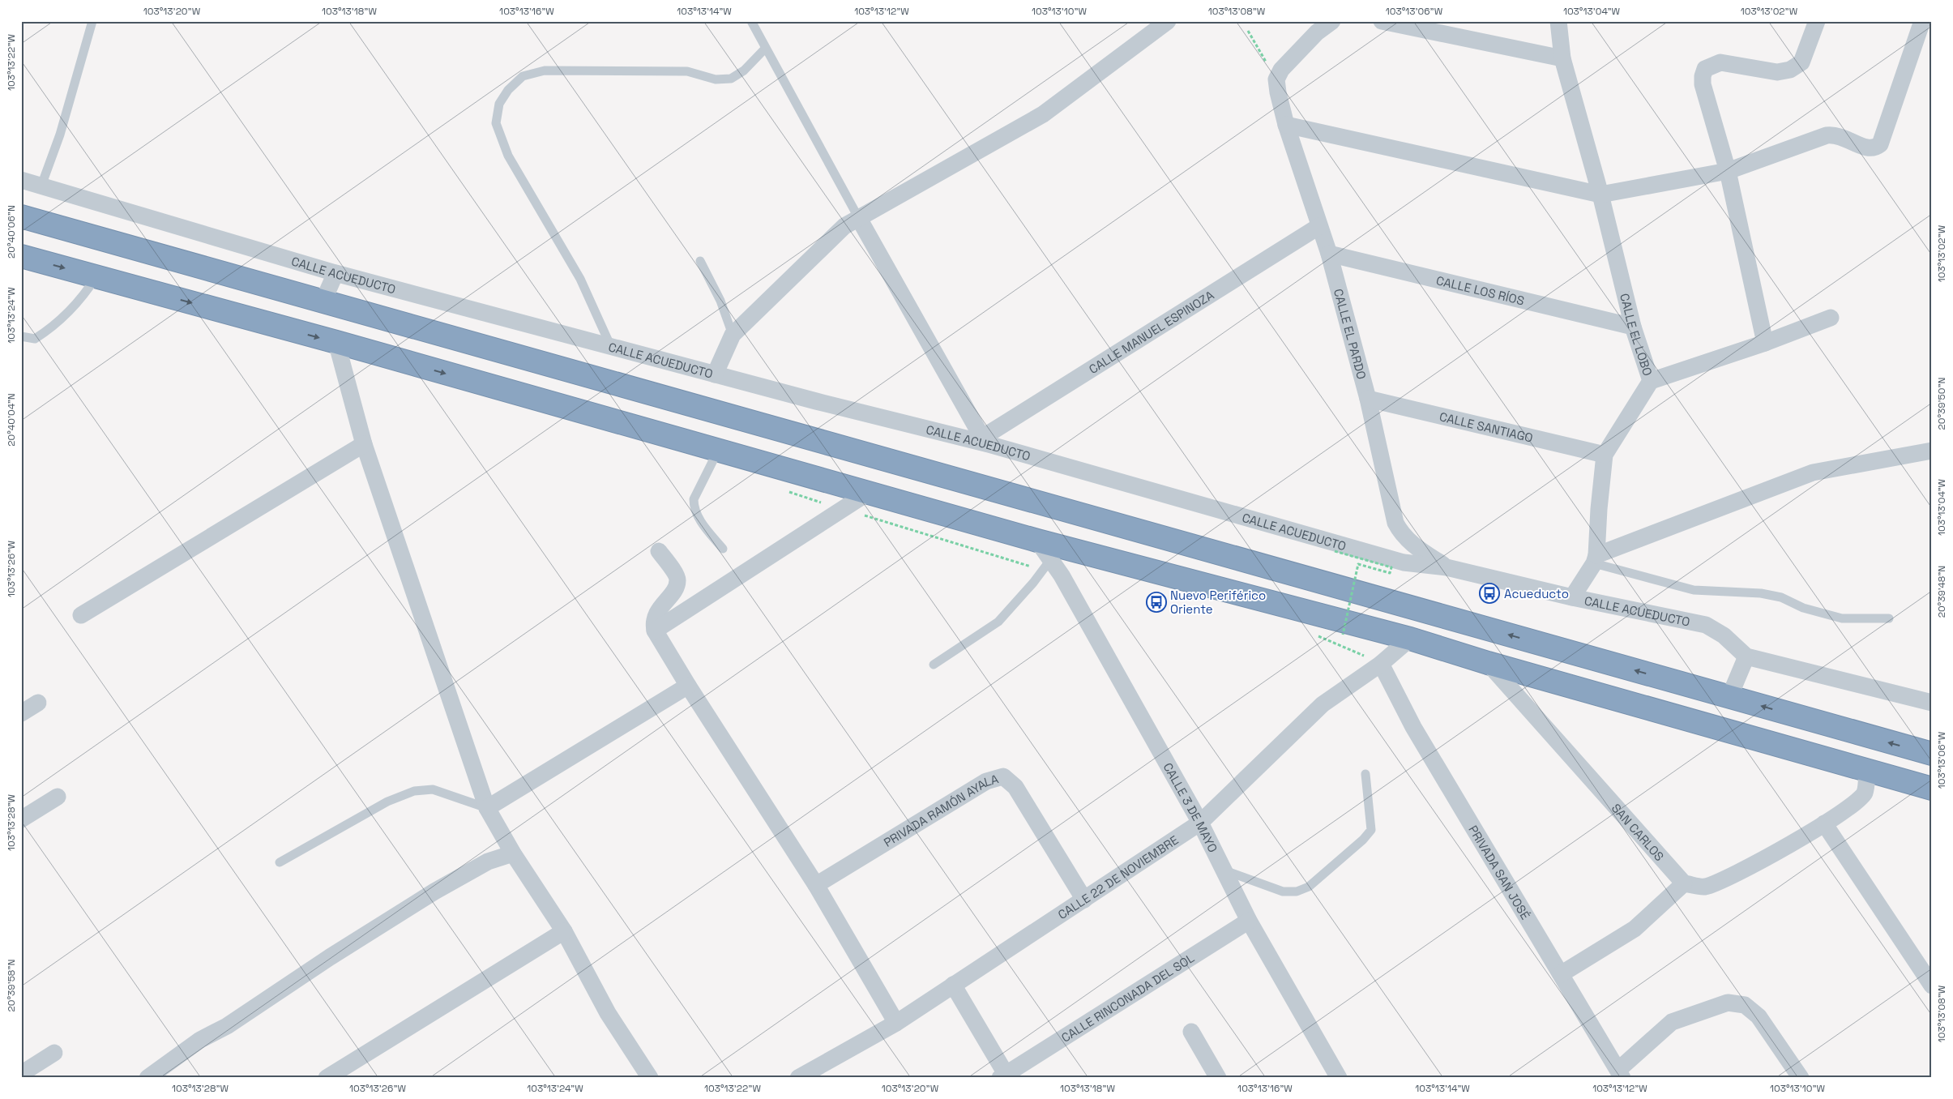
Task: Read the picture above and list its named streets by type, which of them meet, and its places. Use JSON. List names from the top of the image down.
{
  "streets": {
    "street": [
      "CALLE ACUEDUCTO",
      "CALLE LOS RÍOS",
      "CALLE MANUEL ESPINOZA",
      "CALLE EL PARDO",
      "CALLE EL LOBO",
      "CALLE SANTIAGO",
      "CALLE 3 DE MAYO",
      "PRIVADA RAMÓN AYALA",
      "SAN CARLOS",
      "PRIVADA SAN JOSÉ",
      "CALLE 22 DE NOVIEMBRE",
      "CALLE RINCONADA DEL SOL"
    ]
  },
  "crossings": [
    ["CALLE ACUEDUCTO", "CALLE MANUEL ESPINOZA"],
    ["CALLE ACUEDUCTO", "CALLE EL PARDO"],
    ["CALLE ACUEDUCTO", "CALLE EL LOBO"],
    ["CALLE LOS RÍOS", "CALLE EL PARDO"],
    ["CALLE LOS RÍOS", "CALLE EL LOBO"],
    ["CALLE MANUEL ESPINOZA", "CALLE EL PARDO"],
    ["CALLE EL PARDO", "CALLE SANTIAGO"],
    ["CALLE EL LOBO", "CALLE SANTIAGO"],
    ["CALLE 3 DE MAYO", "CALLE 22 DE NOVIEMBRE"],
    ["CALLE 3 DE MAYO", "CALLE RINCONADA DEL SOL"],
    ["PRIVADA RAMÓN AYALA", "CALLE 22 DE NOVIEMBRE"],
    ["PRIVADA SAN JOSÉ", "CALLE 22 DE NOVIEMBRE"]
  ],
  "places": {
    "bus stop": ["Acueducto", "Nuevo Periférico Oriente"]
  },
  "coordinates": [
    "103°13'20\"W",
    "103°13'18\"W",
    "103°13'16\"W",
    "103°13'14\"W",
    "103°13'12\"W",
    "103°13'10\"W",
    "103°13'08\"W",
    "103°13'06\"W",
    "103°13'04\"W",
    "103°13'02\"W",
    "103°13'22\"W",
    "20°40'06\"N",
    "103°13'24\"W",
    "20°39'50\"N",
    "20°40'04\"N",
    "103°13'26\"W",
    "20°39'48\"N",
    "103°13'28\"W",
    "20°39'58\"N"
  ]
}
